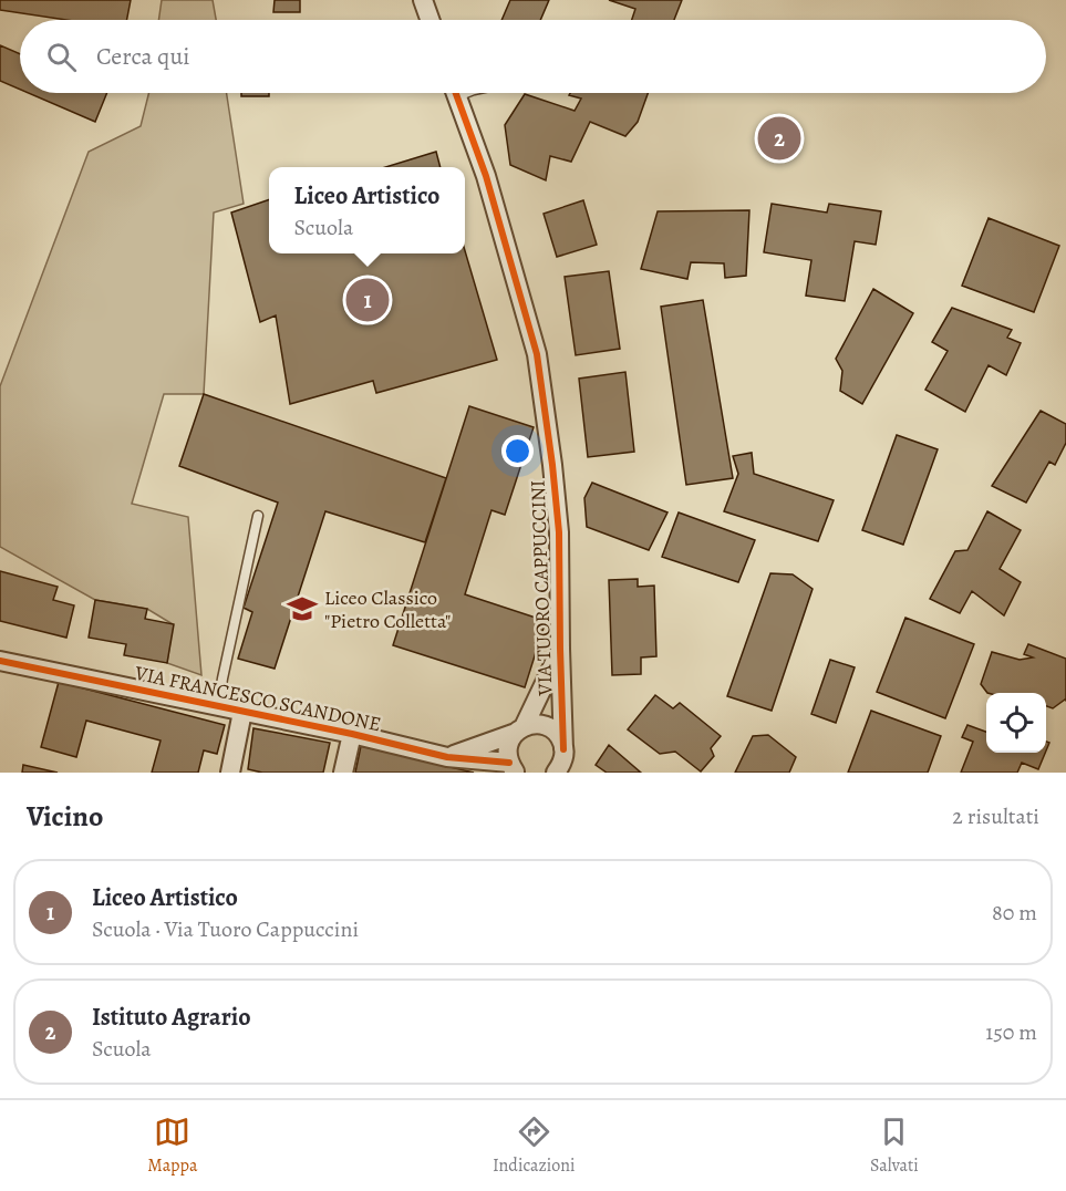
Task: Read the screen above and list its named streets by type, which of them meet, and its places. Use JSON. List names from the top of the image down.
{
  "streets": {
    "street": ["VIA TUORO CAPPUCCINI", "VIA FRANCESCO SCANDONE"]
  },
  "crossings": [
    ["VIA TUORO CAPPUCCINI", "VIA FRANCESCO SCANDONE"]
  ],
  "places": {
    "school or university": ["Liceo Classico \"Pietro Colletta\""]
  },
  "page": {
    "search": "Cerca qui",
    "pins": ["2", "1"],
    "popup": ["Liceo Artistico", "Scuola"],
    "heading": ["Vicino", "2 risultati"],
    "list": [
      {
        "mark": "1",
        "name": "Liceo Artistico",
        "note": "Scuola · Via Tuoro Cappuccini",
        "value": "80 m"
      },
      {
        "mark": "2",
        "name": "Istituto Agrario",
        "note": "Scuola",
        "value": "150 m"
      }
    ],
    "nav": ["Mappa", "Indicazioni", "Salvati"]
  }
}
